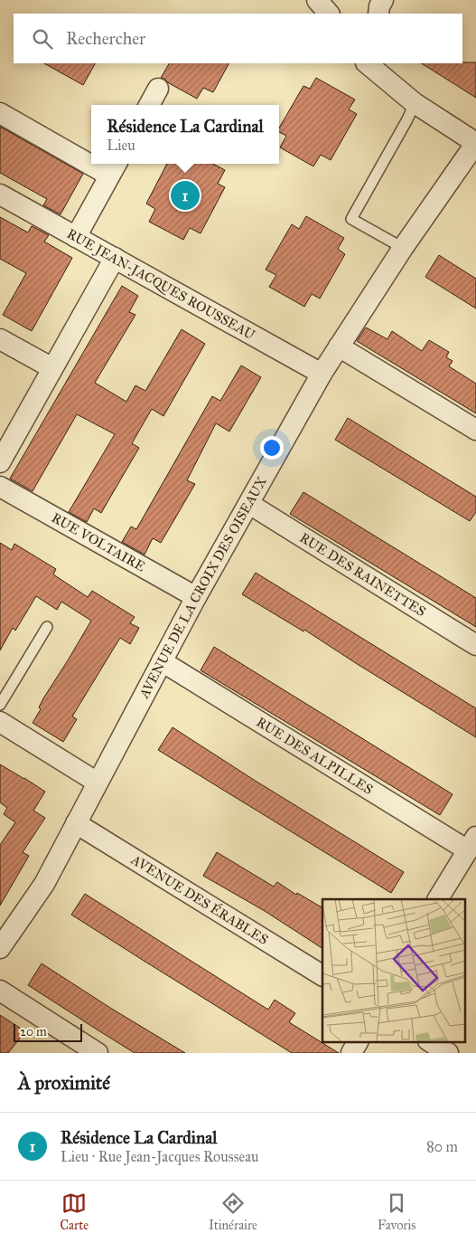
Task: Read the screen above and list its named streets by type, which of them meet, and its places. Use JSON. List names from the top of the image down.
{
  "streets": {
    "street": [
      "RUE JEAN-JACQUES ROUSSEAU",
      "RUE VOLTAIRE",
      "RUE DES RAINETTES",
      "AVENUE DE LA CROIX DES OISEAUX",
      "RUE DES ALPILLES",
      "AVENUE DES ÉRABLES"
    ]
  },
  "crossings": [
    ["RUE JEAN-JACQUES ROUSSEAU", "AVENUE DE LA CROIX DES OISEAUX"],
    ["RUE VOLTAIRE", "AVENUE DE LA CROIX DES OISEAUX"],
    ["RUE DES RAINETTES", "AVENUE DE LA CROIX DES OISEAUX"],
    ["AVENUE DE LA CROIX DES OISEAUX", "RUE DES ALPILLES"],
    ["AVENUE DE LA CROIX DES OISEAUX", "AVENUE DES ÉRABLES"]
  ],
  "scale_bar": "20 m",
  "page": {
    "search": "Rechercher",
    "popup": ["Résidence La Cardinal", "Lieu"],
    "pins": "1",
    "scale": "20 m",
    "heading": "À proximité",
    "list": [
      {
        "mark": "1",
        "name": "Résidence La Cardinal",
        "note": "Lieu · Rue Jean-Jacques Rousseau",
        "value": "80 m"
      }
    ],
    "nav": ["Carte", "Itinéraire", "Favoris"]
  }
}
